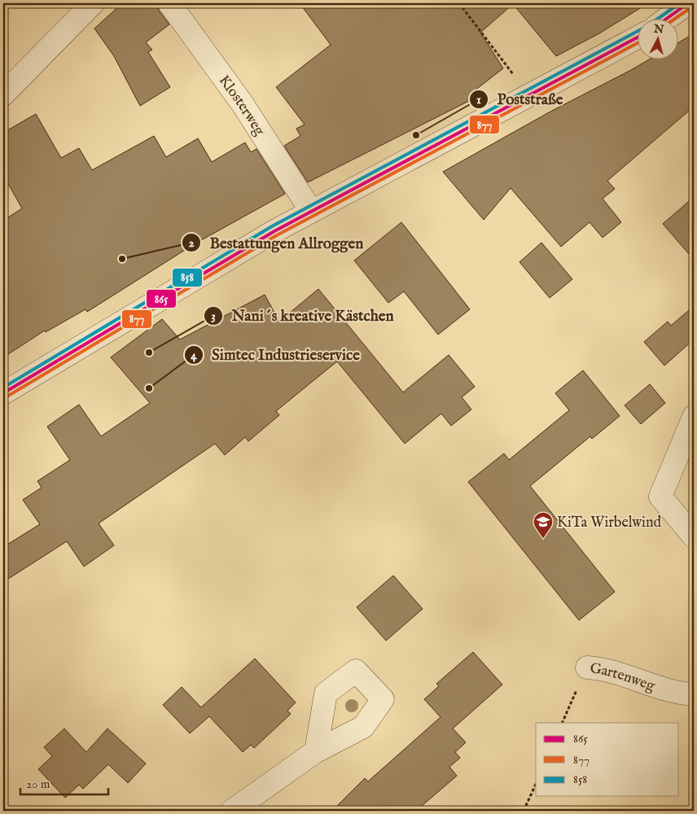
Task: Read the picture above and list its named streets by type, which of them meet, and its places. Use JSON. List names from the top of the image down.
{
  "streets": {
    "street": ["Klosterweg", "Gartenweg"]
  },
  "places": {
    "other": [
      "Poststraße",
      "Bestattungen Allroggen",
      "Nani´s kreative Kästchen",
      "Simtec Industrieservice"
    ],
    "school or university": ["KiTa Wirbelwind"]
  },
  "lines": ["transit line 865", "transit line 858", "transit line 877"],
  "legend": ["865", "877", "858"],
  "scale_bar": "20 m",
  "north": "top"
}
